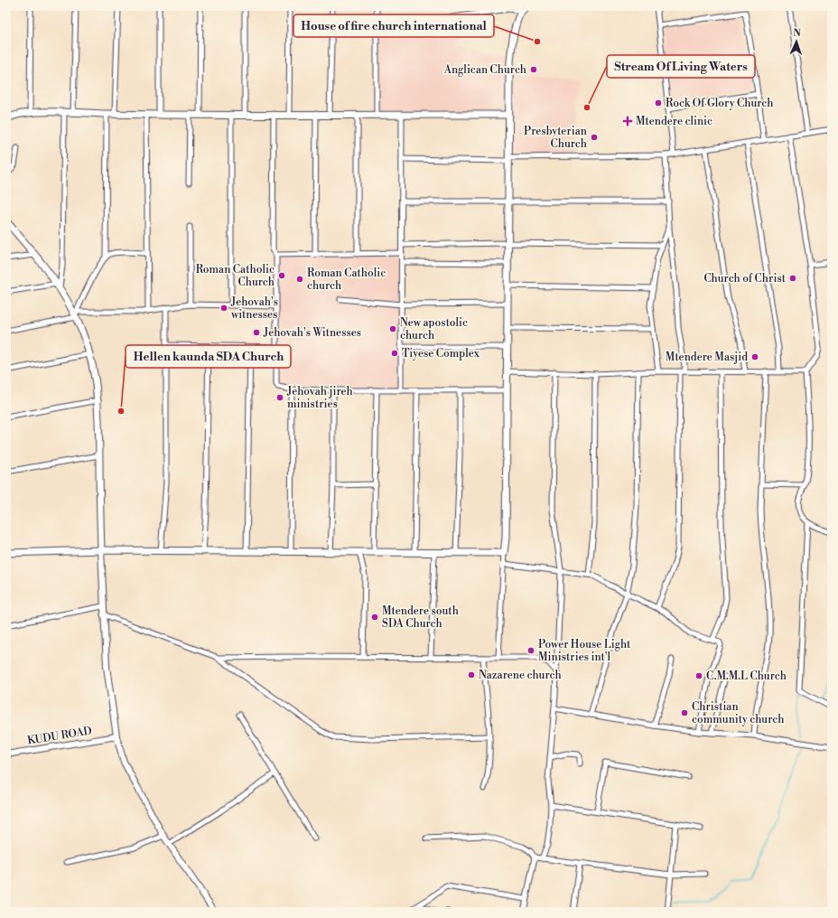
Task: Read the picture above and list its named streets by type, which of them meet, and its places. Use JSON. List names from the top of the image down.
{
  "streets": {
    "street": ["KUDU ROAD"]
  },
  "places": {
    "other": [
      "House of fire church international",
      "Anglican Church",
      "Rock Of Glory Church",
      "Stream Of Living Waters",
      "Presbyterian Church",
      "Roman Catholic Church",
      "Church of Christ",
      "Roman Catholic church",
      "Jehovah's witnesses",
      "New apostolic church",
      "Jehovah's Witnesses",
      "Tiyese Complex",
      "Mtendere Masjid",
      "Jehovah jireh ministries",
      "Hellen kaunda SDA Church",
      "Mtendere south SDA Church",
      "Power House Light Ministries int'l",
      "Nazarene church",
      "C.M.M.L Church",
      "Christian community church"
    ],
    "health": ["Mtendere clinic"]
  },
  "north": "top"
}
